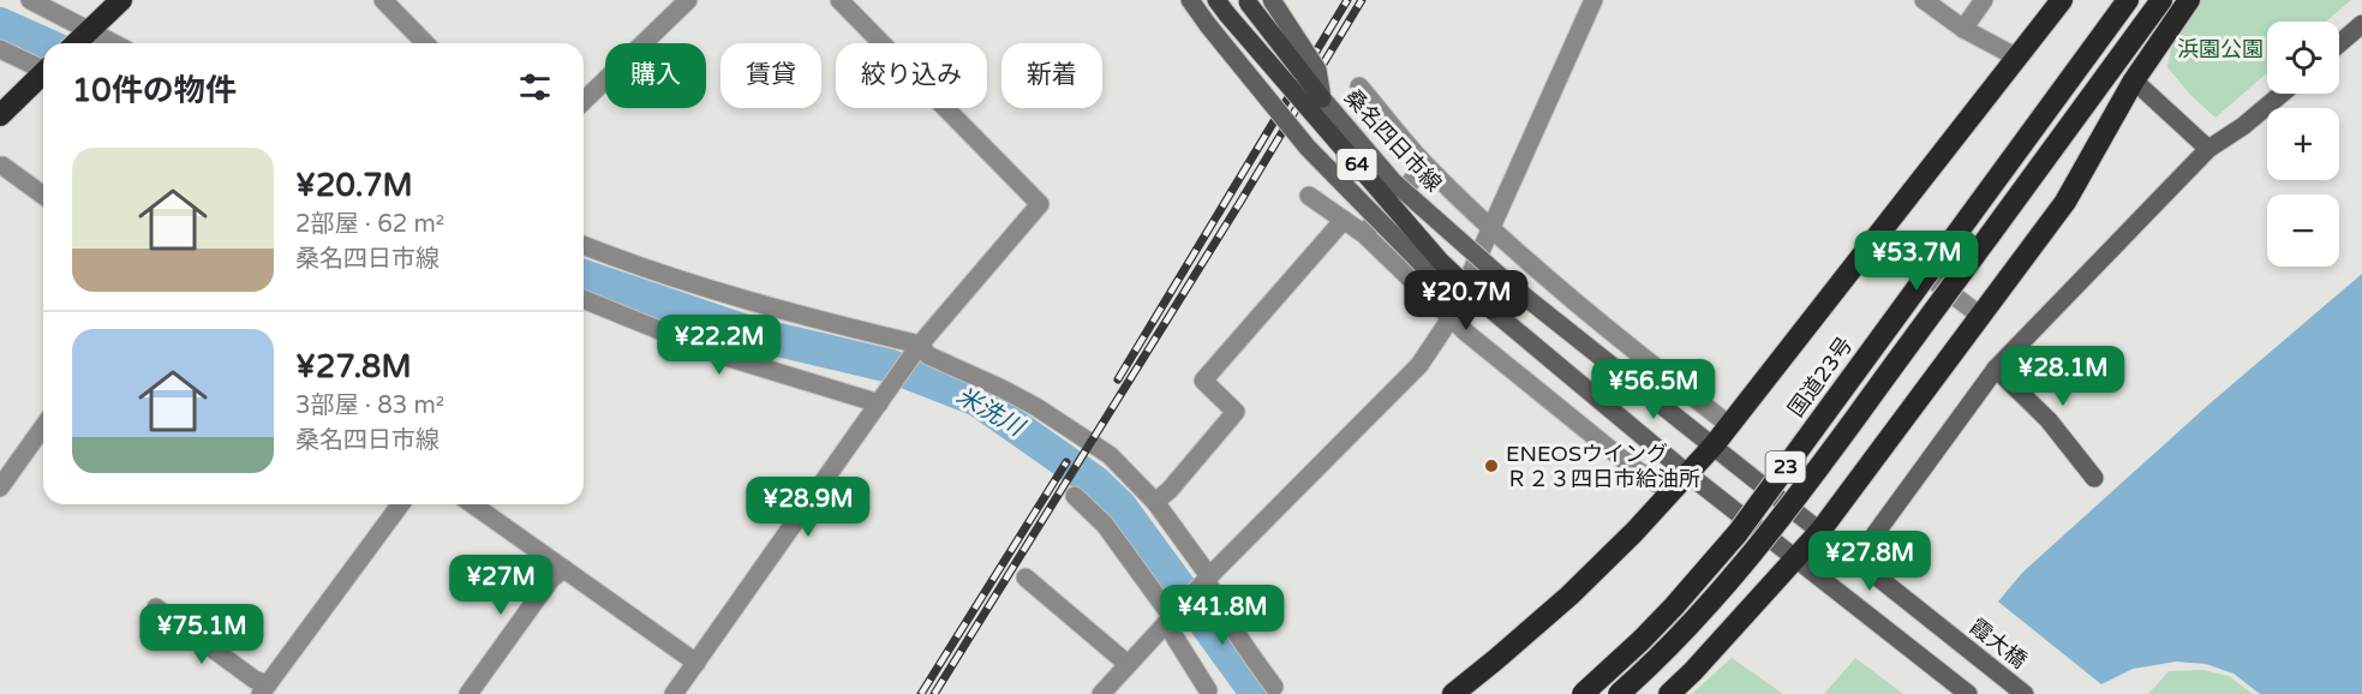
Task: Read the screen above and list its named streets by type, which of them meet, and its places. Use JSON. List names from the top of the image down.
{
  "streets": {
    "highway": ["国道23号", "23"],
    "main road": ["桑名四日市線", "64", "霞大橋"]
  },
  "crossings": [
    ["桑名四日市線", "霞大橋"]
  ],
  "water": ["米洗川"],
  "parks": ["浜園公園"],
  "places": ["ENEOSウイング Ｒ２３四日市給油所"],
  "page": {
    "map_buttons": ["+", "−"],
    "chip": [
      "購入",
      "賃貸",
      "絞り込み",
      "新着"
    ],
    "heading": "10件の物件",
    "list": [
      {
        "name": "¥20.7M",
        "note": "2部屋 · 62 m² · 桑名四日市線"
      },
      {
        "name": "¥27.8M",
        "note": "3部屋 · 83 m² · 桑名四日市線"
      }
    ],
    "price": [
      "¥53.7M",
      "¥20.7M",
      "¥22.2M",
      "¥28.1M",
      "¥56.5M",
      "¥28.9M",
      "¥27.8M",
      "¥27M",
      "¥41.8M",
      "¥75.1M"
    ]
  }
}
